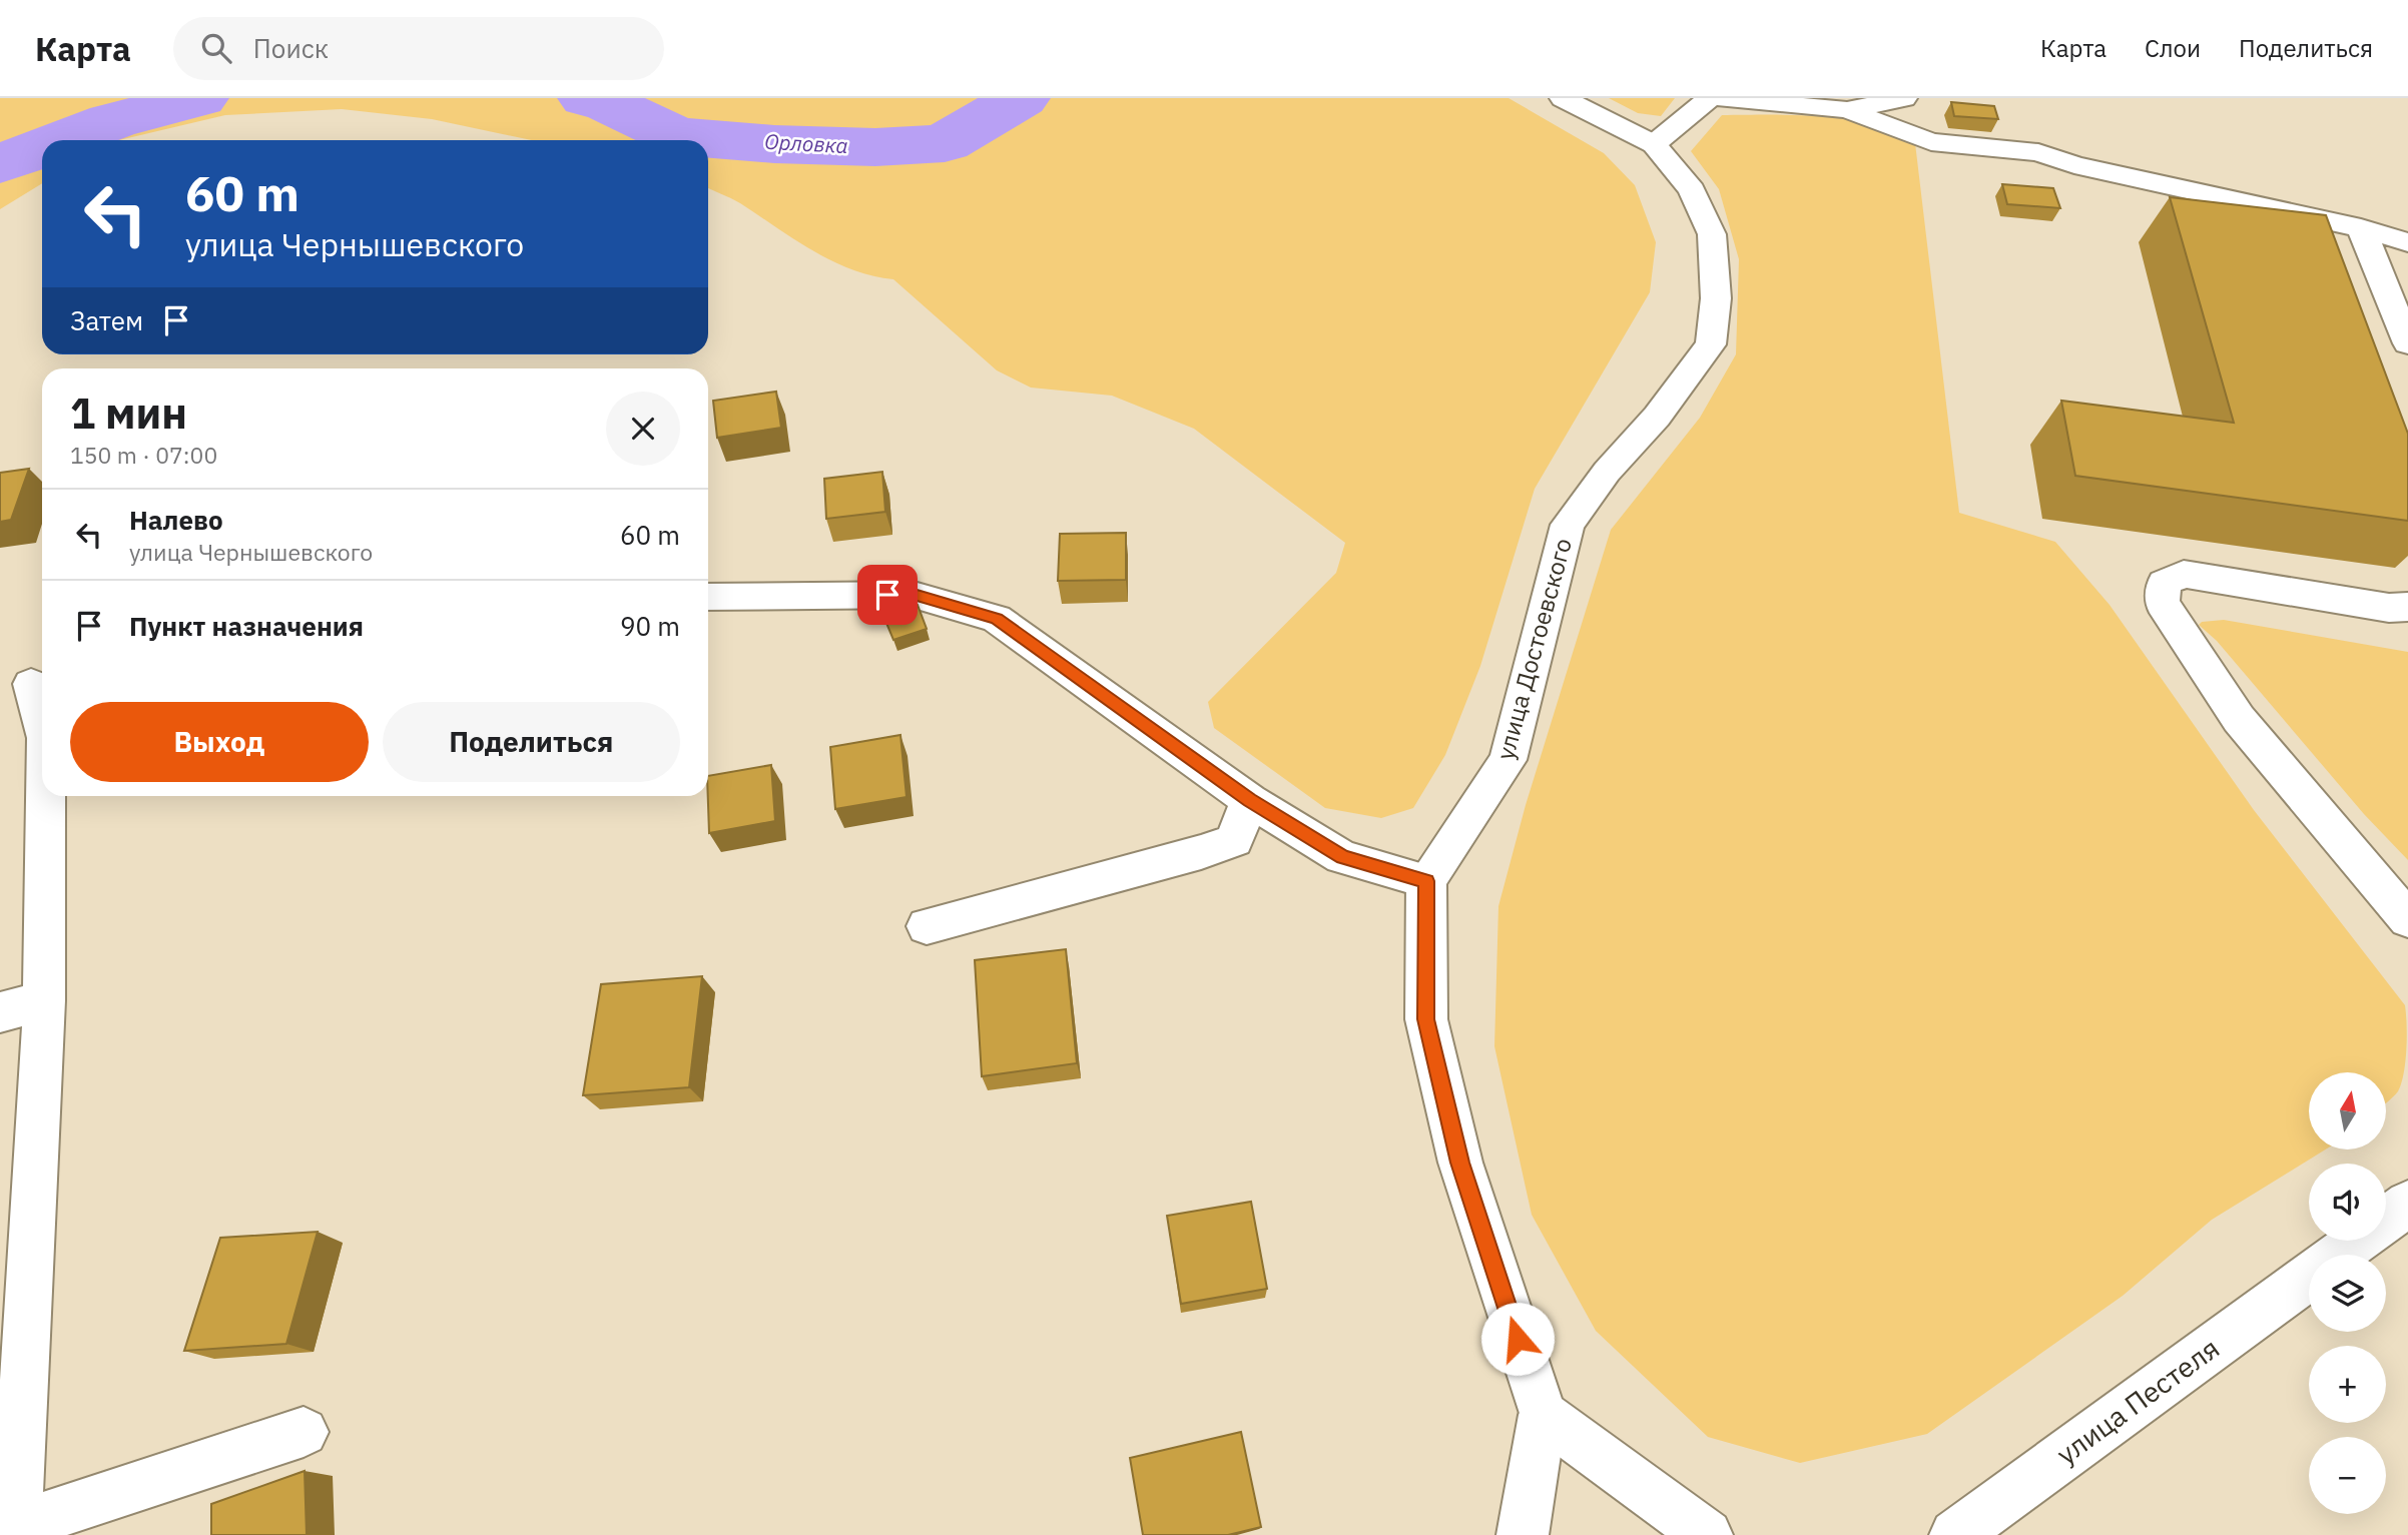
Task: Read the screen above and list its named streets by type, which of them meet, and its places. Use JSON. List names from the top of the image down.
{
  "streets": {
    "main road": ["улица Достоевского", "улица Пестеля"]
  },
  "water": ["Орловка"],
  "north": "top",
  "page": {
    "header": "Карта",
    "search": "Поиск",
    "nav": ["Карта", "Слои", "Поделиться"],
    "turn": ["60 m", "улица Чернышевского"],
    "then": "Затем",
    "heading": ["1 мин", "150 m · 07:00"],
    "list": [
      {
        "name": "Налево",
        "note": "улица Чернышевского",
        "value": "60 m"
      },
      {
        "name": "Пункт назначения",
        "value": "90 m"
      }
    ],
    "buttons": ["Выход", "Поделиться"],
    "map_buttons": ["+", "−"]
  }
}
